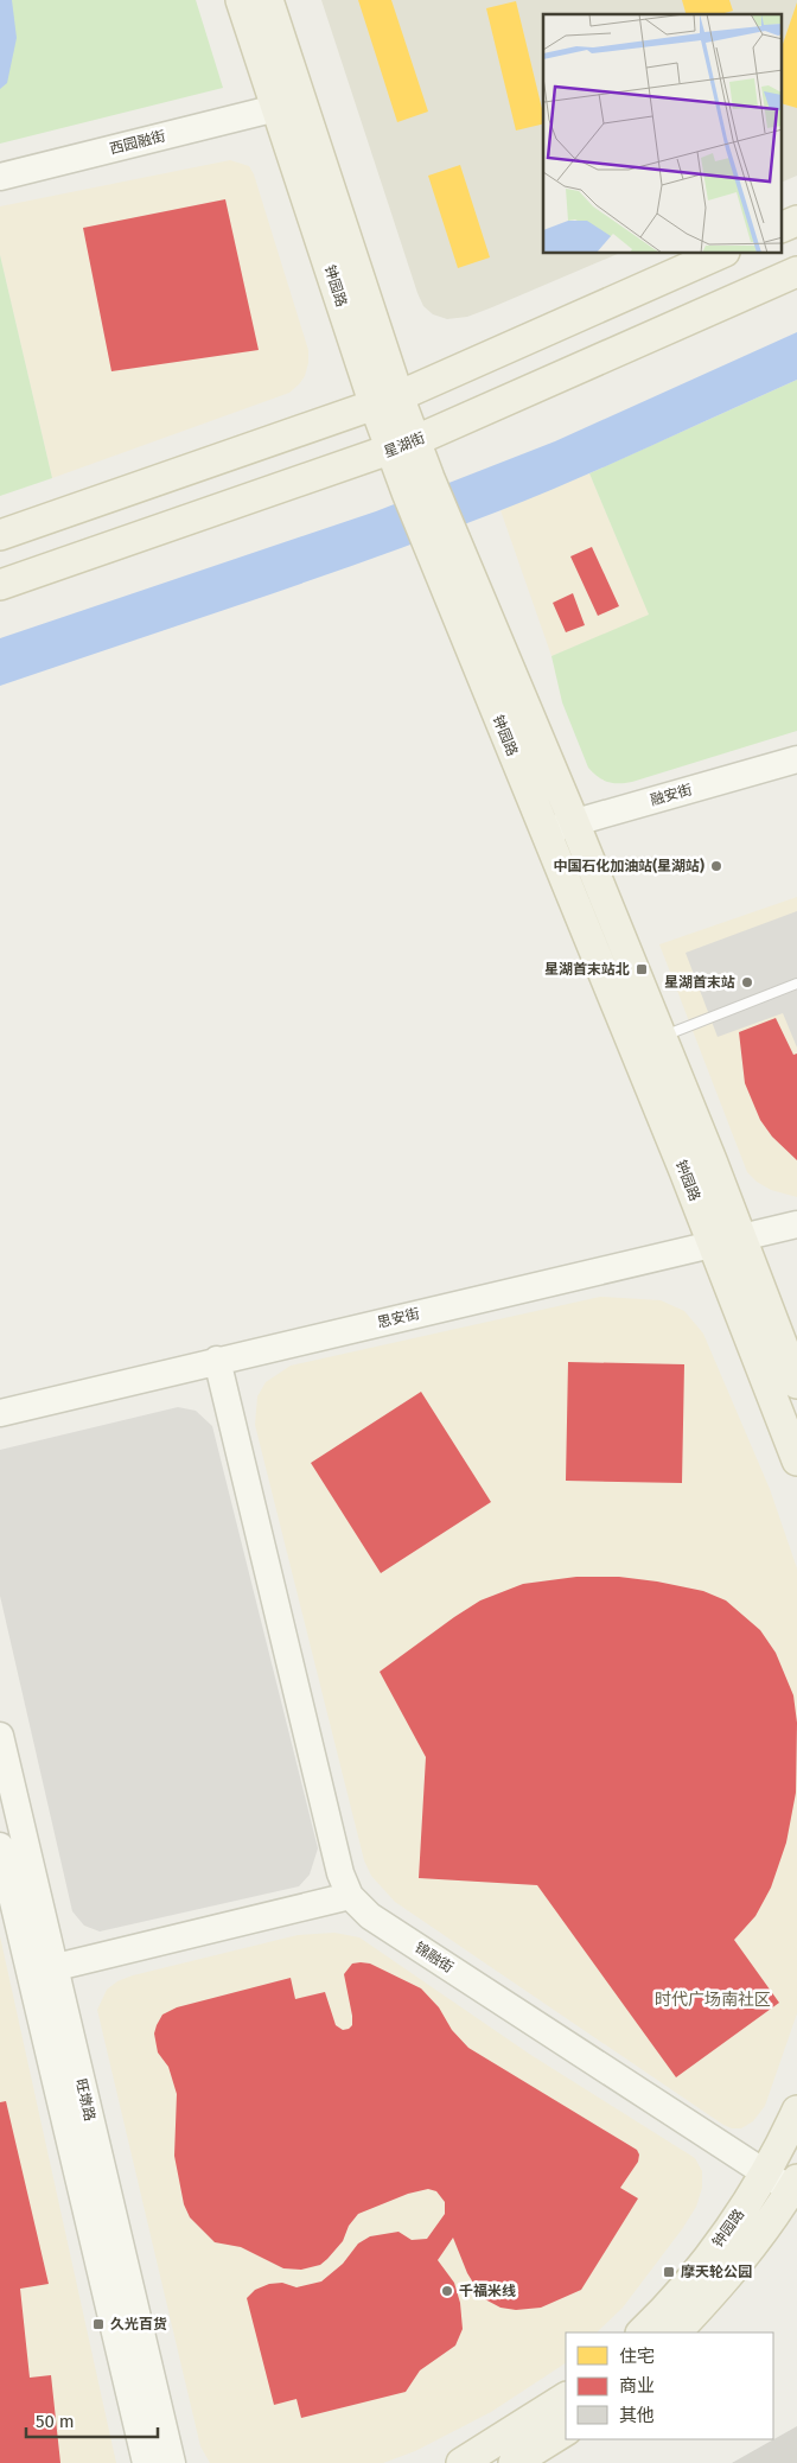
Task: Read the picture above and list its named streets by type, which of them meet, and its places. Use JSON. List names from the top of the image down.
{
  "streets": {
    "main road": ["钟园路", "星湖街"],
    "street": [
      "西园融街",
      "融安街",
      "思安街",
      "锦融街",
      "旺墩路"
    ]
  },
  "crossings": [
    ["西园融街", "钟园路"],
    ["钟园路", "星湖街"],
    ["钟园路", "融安街"],
    ["钟园路", "思安街"],
    ["钟园路", "锦融街"]
  ],
  "districts": ["时代广场南社区"],
  "places": {
    "other": ["中国石化加油站(星湖站)", "星湖首末站", "千福米线"],
    "transit": ["星湖首末站北", "摩天轮公园", "久光百货"]
  },
  "legend": ["住宅", "商业", "其他"],
  "scale_bar": "50 m"
}
